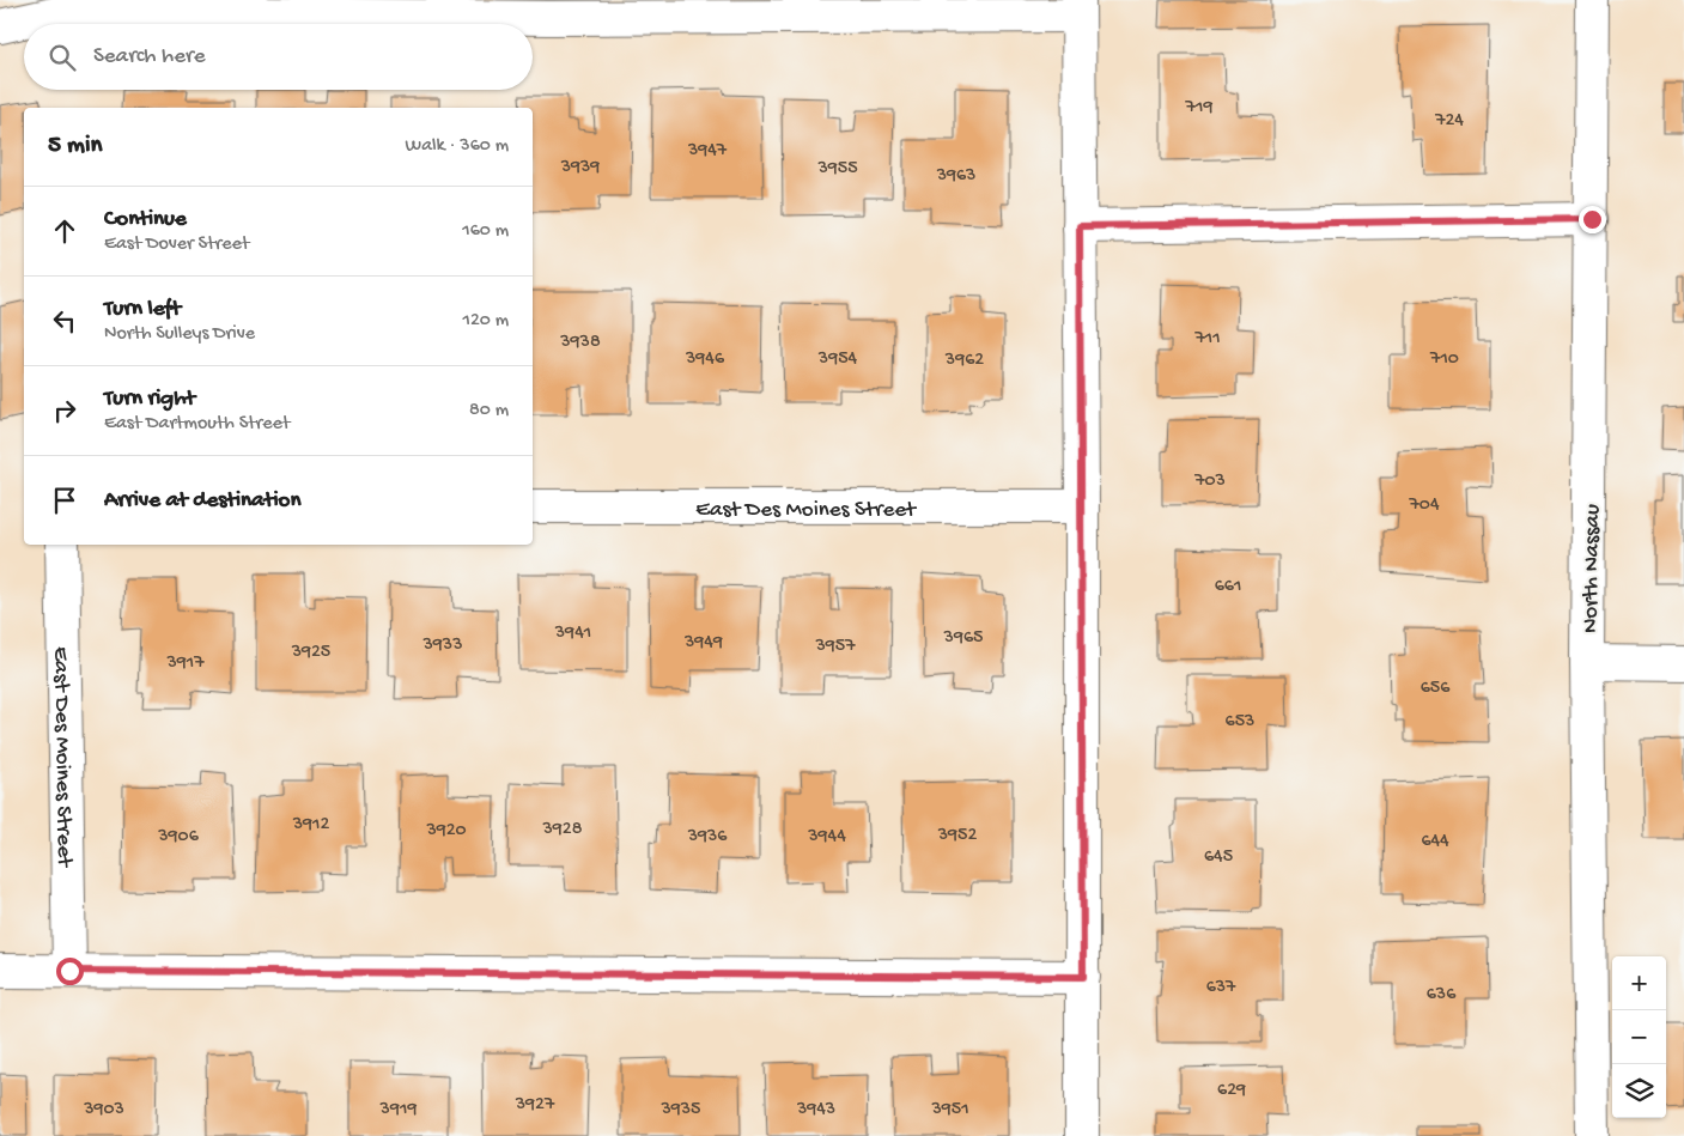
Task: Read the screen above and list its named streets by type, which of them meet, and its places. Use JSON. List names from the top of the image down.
{
  "streets": {
    "street": ["East Des Moines Street", "North Nassau"]
  },
  "house_numbers": [
    "719",
    "724",
    "3947",
    "3939",
    "3955",
    "3963",
    "711",
    "3938",
    "3946",
    "3954",
    "710",
    "3962",
    "703",
    "704",
    "661",
    "3941",
    "3965",
    "3949",
    "3933",
    "3957",
    "3925",
    "3917",
    "656",
    "653",
    "3912",
    "3928",
    "3920",
    "3952",
    "3906",
    "3936",
    "3944",
    "644",
    "645",
    "637",
    "636",
    "629",
    "3927",
    "3903",
    "3919",
    "3935",
    "3943",
    "3951"
  ],
  "page": {
    "search": "Search here",
    "heading": ["5 min", "Walk · 360 m"],
    "list": [
      ["Continue", "East Dover Street", "160 m"],
      ["Turn left", "North Sulleys Drive", "120 m"],
      ["Turn right", "East Dartmouth Street", "80 m"],
      "Arrive at destination"
    ],
    "map_buttons": ["+", "−"]
  }
}
